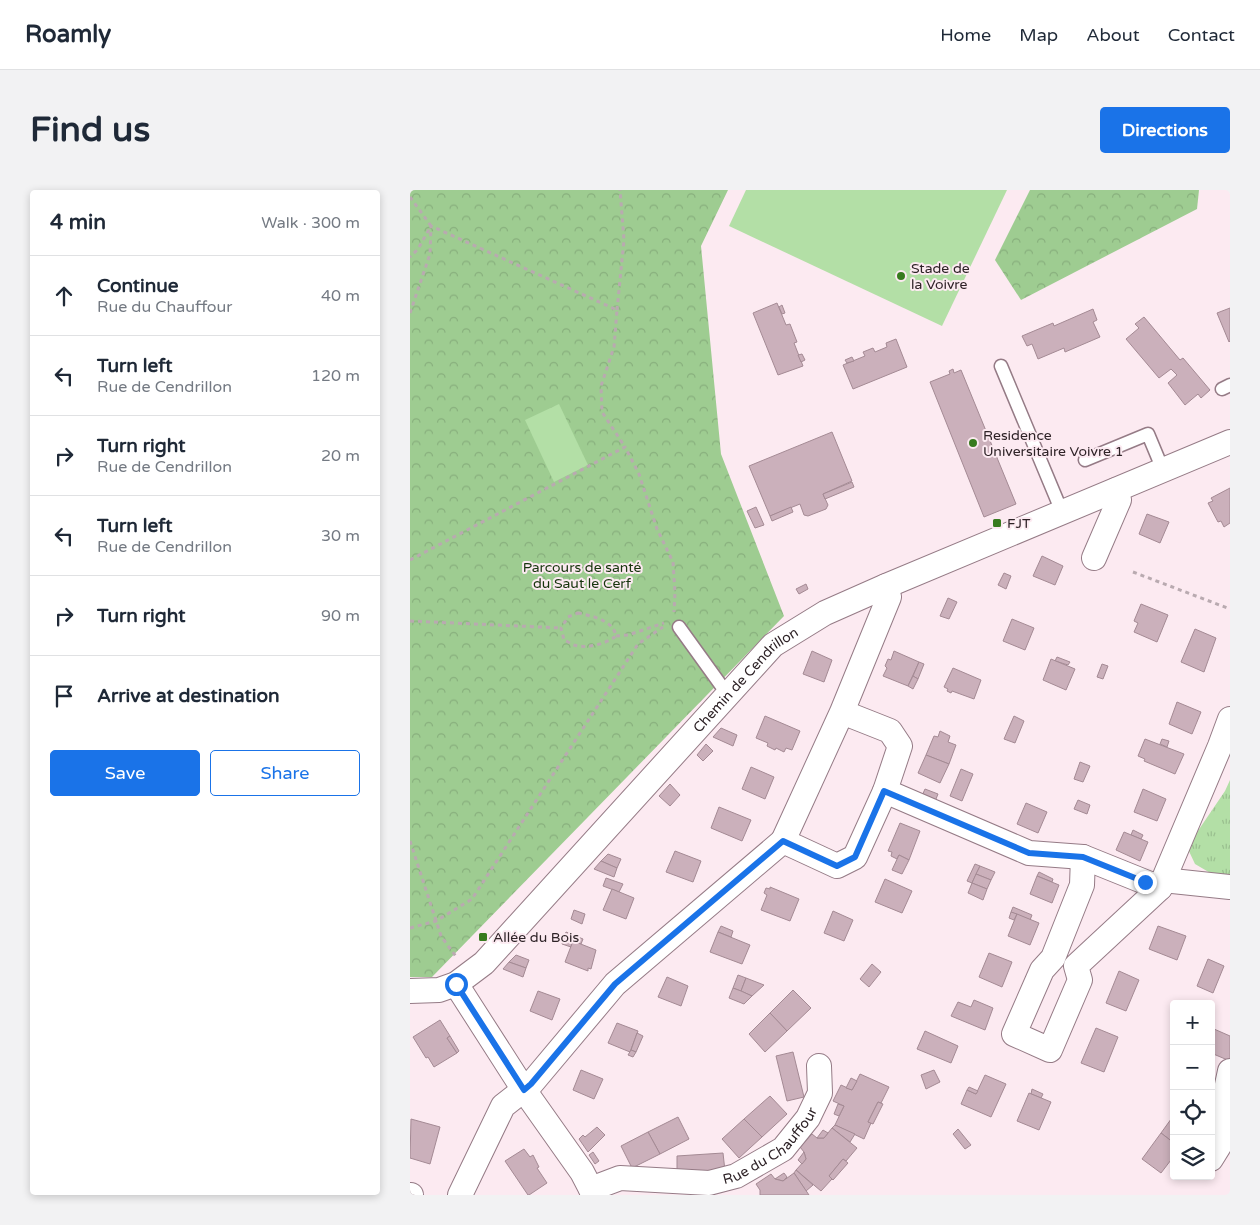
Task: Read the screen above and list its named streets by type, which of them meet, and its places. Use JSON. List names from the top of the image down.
{
  "streets": {
    "street": ["Chemin de Cendrillon", "Rue du Chauffour"]
  },
  "crossings": [
    ["Chemin de Cendrillon", "Rue du Chauffour"]
  ],
  "parks": ["Parcours de santé du Saut le Cerf"],
  "places": {
    "other": ["Stade de la Voivre", "Residence Universitaire Voivre 1"],
    "transit": ["FJT", "Allée du Bois"]
  },
  "page": {
    "header": "Roamly",
    "nav": [
      "Home",
      "Map",
      "About",
      "Contact"
    ],
    "buttons": [
      "Directions",
      ["Save", "Share"]
    ],
    "title": "Find us",
    "heading": ["4 min", "Walk · 300 m"],
    "list": [
      ["Continue", "Rue du Chauffour", "40 m"],
      ["Turn left", "Rue de Cendrillon", "120 m"],
      ["Turn right", "Rue de Cendrillon", "20 m"],
      ["Turn left", "Rue de Cendrillon", "30 m"],
      ["Turn right", "90 m"],
      "Arrive at destination"
    ],
    "map_buttons": ["+", "−"]
  }
}
